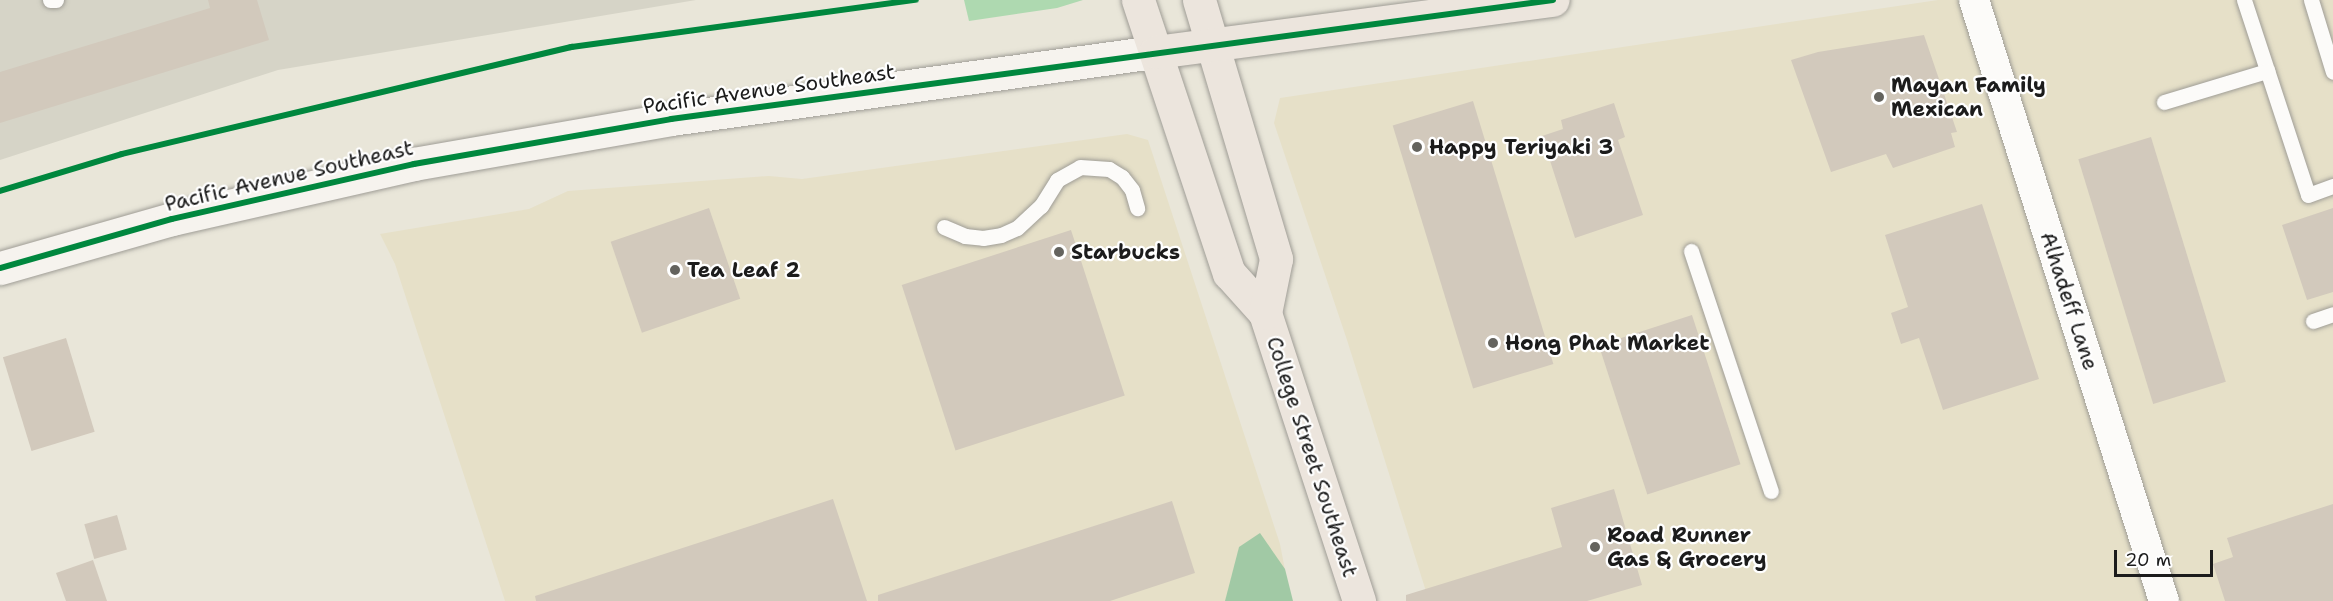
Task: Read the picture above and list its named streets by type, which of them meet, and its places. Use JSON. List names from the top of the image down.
{
  "streets": {
    "main road": ["Pacific Avenue Southeast", "College Street Southeast"],
    "street": ["Alhadeff Lane"]
  },
  "crossings": [
    ["Pacific Avenue Southeast", "College Street Southeast"]
  ],
  "places": [
    "Mayan Family Mexican",
    "Happy Teriyaki 3",
    "Starbucks",
    "Tea Leaf 2",
    "Hong Phat Market",
    "Road Runner Gas & Grocery"
  ],
  "scale_bar": "20 m"
}
